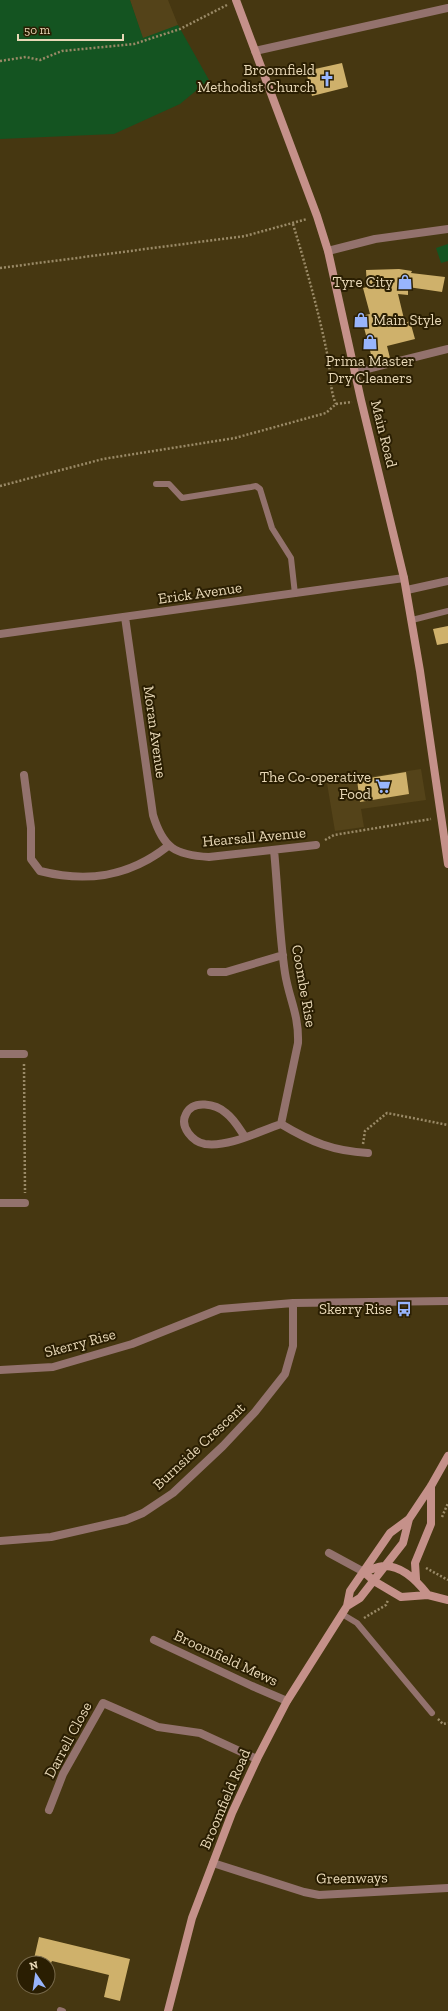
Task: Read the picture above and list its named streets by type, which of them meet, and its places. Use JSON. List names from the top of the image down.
{
  "streets": {
    "main road": ["Main Road", "Broomfield Road"],
    "street": [
      "Erick Avenue",
      "Moran Avenue",
      "Hearsall Avenue",
      "Coombe Rise",
      "Skerry Rise",
      "Burnside Crescent",
      "Broomfield Mews",
      "Darrell Close",
      "Greenways"
    ]
  },
  "crossings": [
    ["Main Road", "Erick Avenue"],
    ["Erick Avenue", "Moran Avenue"],
    ["Moran Avenue", "Hearsall Avenue"],
    ["Hearsall Avenue", "Coombe Rise"],
    ["Skerry Rise", "Burnside Crescent"],
    ["Broomfield Mews", "Broomfield Road"],
    ["Darrell Close", "Broomfield Road"],
    ["Broomfield Road", "Greenways"]
  ],
  "places": {
    "church": ["Broomfield Methodist Church"],
    "shop": ["Tyre City", "Main Style", "Prima Master Dry Cleaners"],
    "supermarket": ["The Co-operative Food"],
    "bus stop": ["Skerry Rise"]
  },
  "scale_bar": "50 m",
  "north": "top"
}
